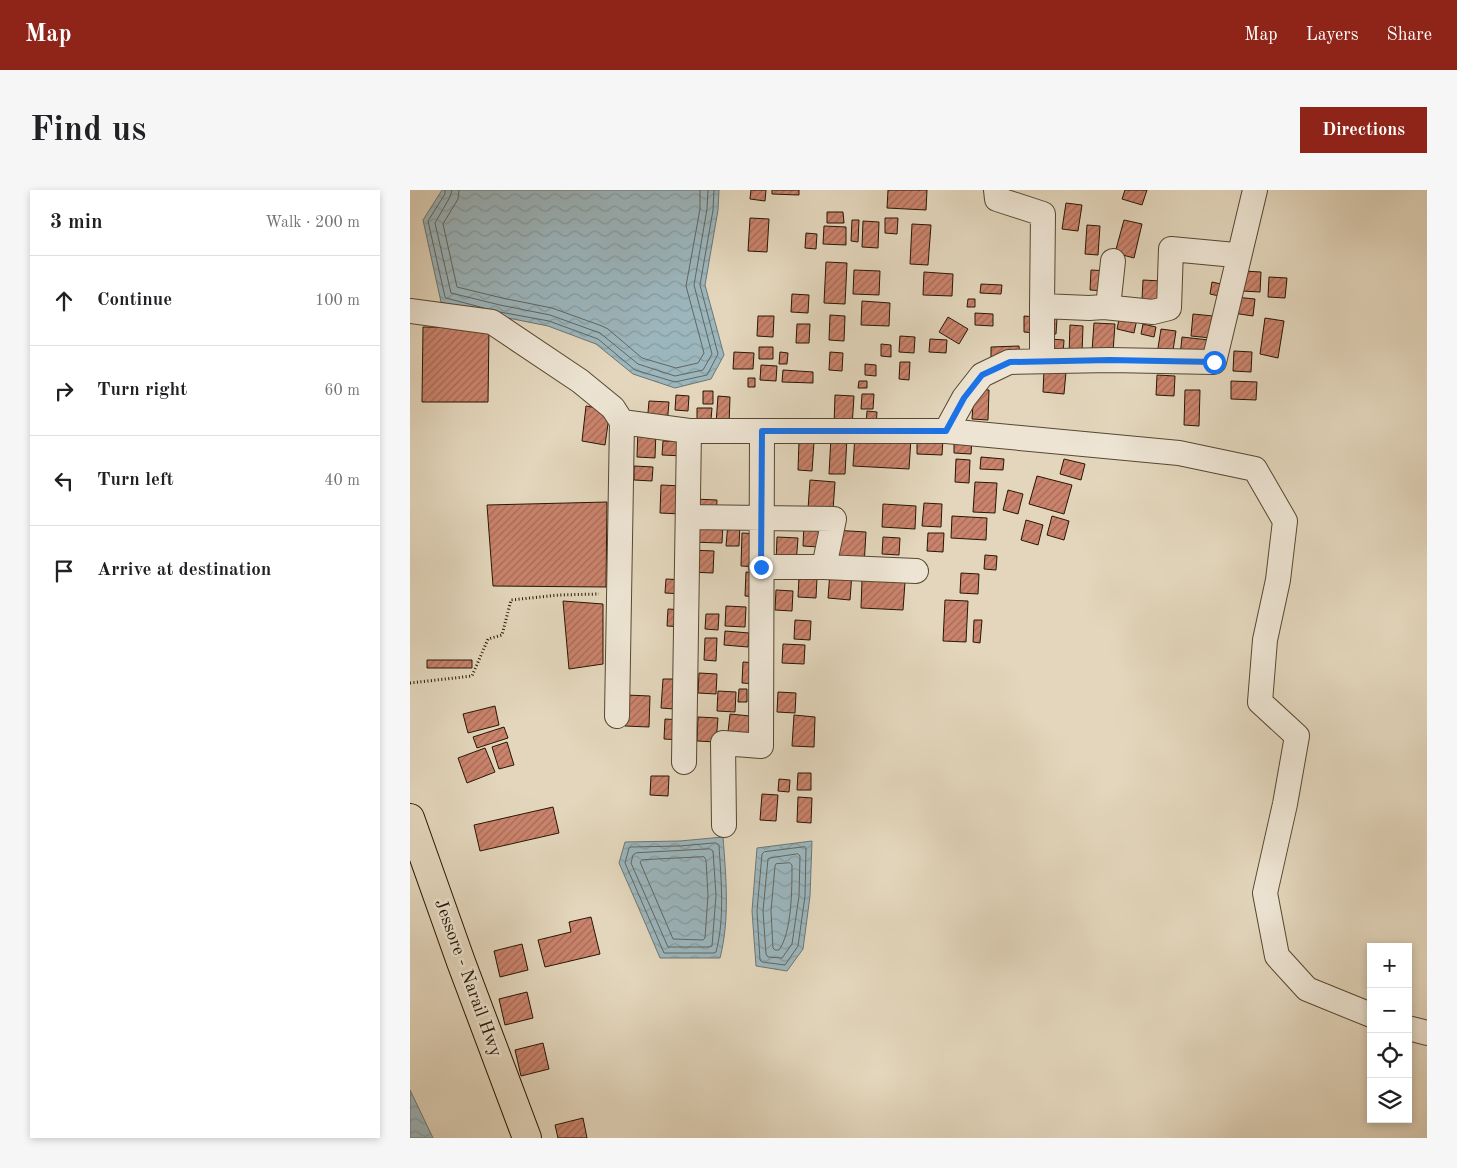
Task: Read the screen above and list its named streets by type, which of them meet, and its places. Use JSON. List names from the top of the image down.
{
  "streets": {
    "highway": ["Jessore - Narail Hwy"]
  },
  "page": {
    "header": "Map",
    "nav": ["Map", "Layers", "Share"],
    "buttons": "Directions",
    "title": "Find us",
    "heading": ["3 min", "Walk · 200 m"],
    "list": [
      ["Continue", "100 m"],
      ["Turn right", "60 m"],
      ["Turn left", "40 m"],
      "Arrive at destination"
    ],
    "map_buttons": ["+", "−"]
  }
}
